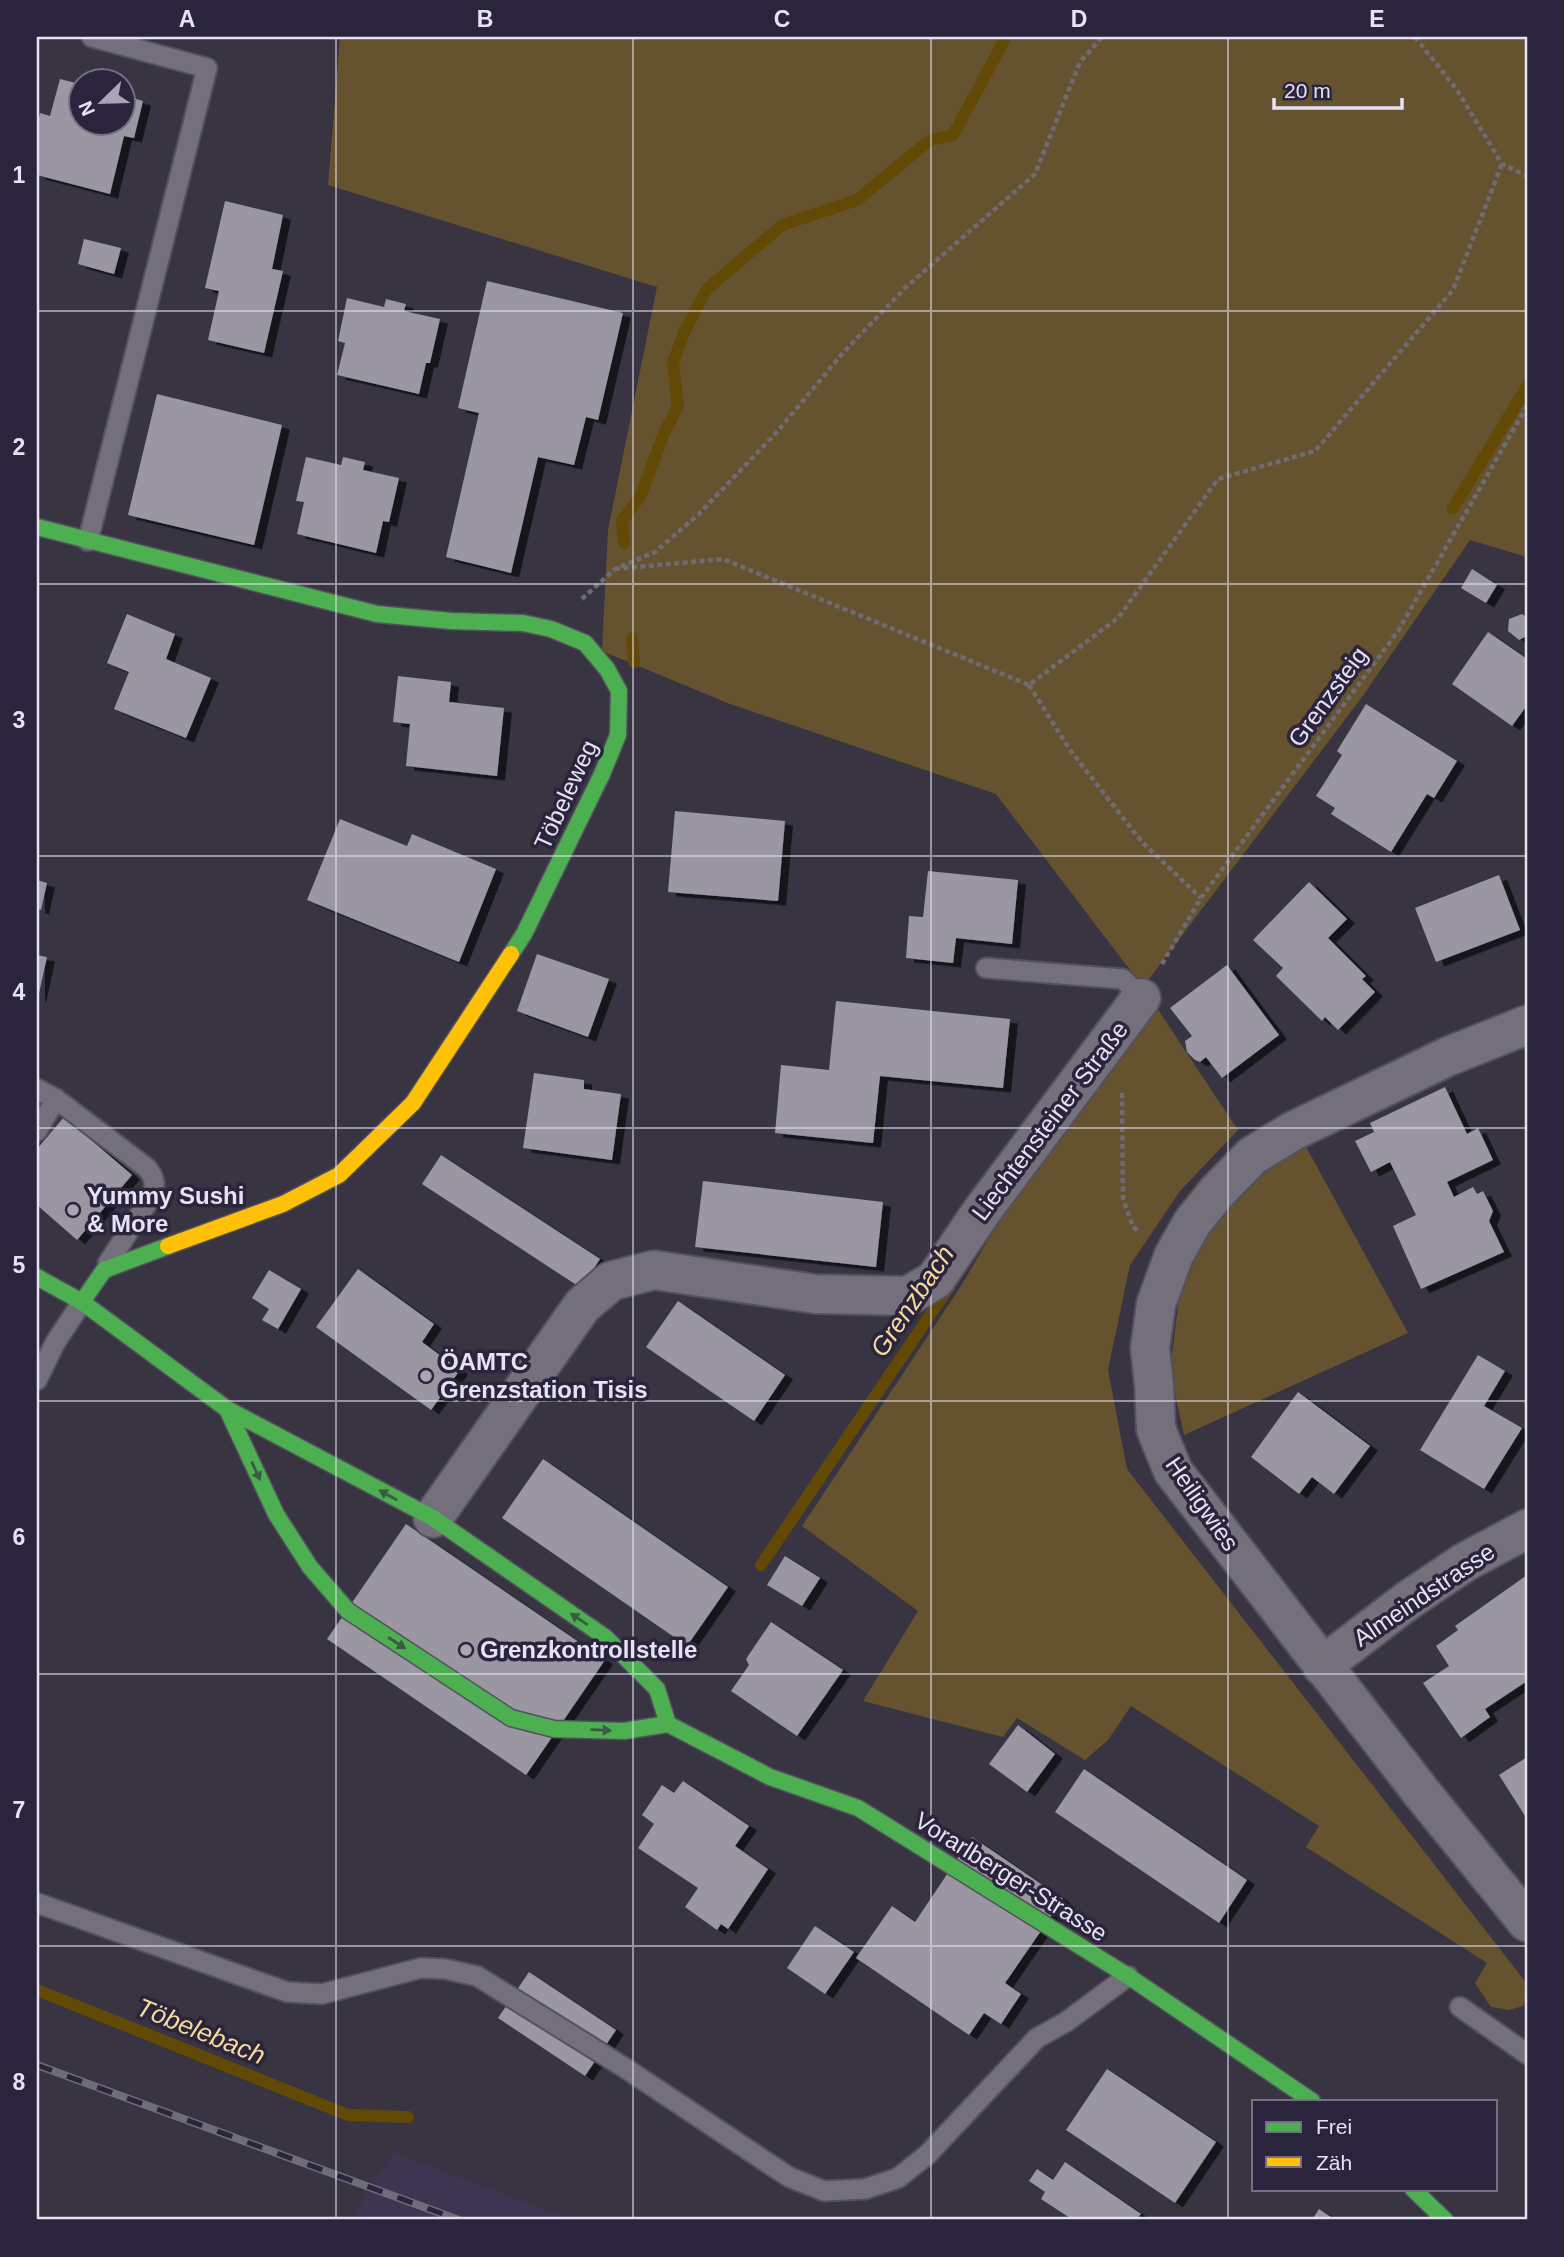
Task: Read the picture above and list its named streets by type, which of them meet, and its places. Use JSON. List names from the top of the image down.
{
  "streets": {
    "main road": ["Töbeleweg", "Vorarlberger-Strasse"],
    "street": ["Liechtensteiner Straße", "Heiligwies", "Almeindstrasse"],
    "path": ["Grenzsteig"]
  },
  "crossings": [
    ["Grenzsteig", "Liechtensteiner Straße"],
    ["Heiligwies", "Almeindstrasse"]
  ],
  "water": ["Grenzbach", "Töbelebach"],
  "places": ["Yummy Sushi & More", "ÖAMTC Grenzstation Tisis", "Grenzkontrollstelle"],
  "legend": ["Frei", "Zäh"],
  "scale_bar": "20 m",
  "north": "bottom left",
  "grid": {
    "columns": [
      "A",
      "B",
      "C",
      "D",
      "E"
    ],
    "rows": [
      "1",
      "2",
      "3",
      "4",
      "5",
      "6",
      "7",
      "8"
    ]
  }
}
